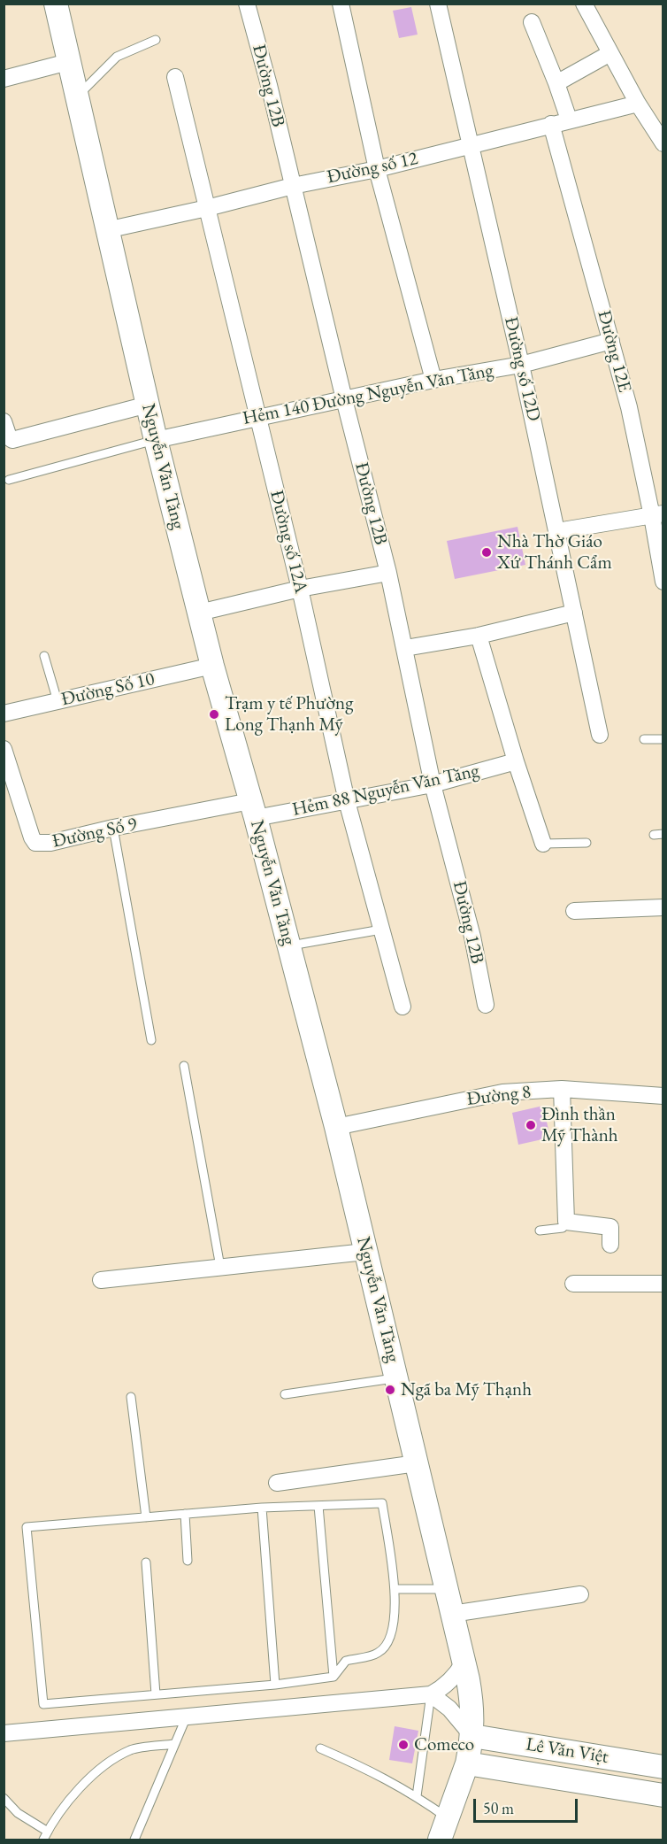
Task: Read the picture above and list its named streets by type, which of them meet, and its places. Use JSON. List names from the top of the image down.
{
  "streets": {
    "main road": ["Nguyễn Văn Tăng", "Lê Văn Việt"],
    "street": [
      "Đường 12B",
      "Đường số 12",
      "Đường 12E",
      "Đường số 12D",
      "Hẻm 140 Đường Nguyễn Văn Tăng",
      "Đường số 12A",
      "Đường Số 10",
      "Hẻm 88 Nguyễn Văn Tăng",
      "Đường Số 9",
      "Đường 8"
    ]
  },
  "crossings": [
    ["Đường 12B", "Đường số 12"],
    ["Đường 12B", "Hẻm 140 Đường Nguyễn Văn Tăng"],
    ["Đường 12B", "Hẻm 88 Nguyễn Văn Tăng"],
    ["Đường số 12", "Đường 12E"],
    ["Đường số 12", "Đường số 12D"],
    ["Đường số 12", "Nguyễn Văn Tăng"],
    ["Đường số 12", "Đường số 12A"],
    ["Đường 12E", "Hẻm 140 Đường Nguyễn Văn Tăng"],
    ["Đường số 12D", "Hẻm 140 Đường Nguyễn Văn Tăng"],
    ["Hẻm 140 Đường Nguyễn Văn Tăng", "Nguyễn Văn Tăng"],
    ["Hẻm 140 Đường Nguyễn Văn Tăng", "Đường số 12A"],
    ["Nguyễn Văn Tăng", "Đường Số 10"],
    ["Nguyễn Văn Tăng", "Hẻm 88 Nguyễn Văn Tăng"],
    ["Nguyễn Văn Tăng", "Đường Số 9"],
    ["Nguyễn Văn Tăng", "Đường 8"],
    ["Nguyễn Văn Tăng", "Lê Văn Việt"],
    ["Đường số 12A", "Hẻm 88 Nguyễn Văn Tăng"],
    ["Hẻm 88 Nguyễn Văn Tăng", "Đường Số 9"]
  ],
  "places": [
    "Nhà Thờ Giáo Xứ Thánh Cẩm",
    "Trạm y tế Phường Long Thạnh Mỹ",
    "Đình thần Mỹ Thành",
    "Ngã ba Mỹ Thạnh",
    "Comeco"
  ],
  "scale_bar": "50 m"
}
